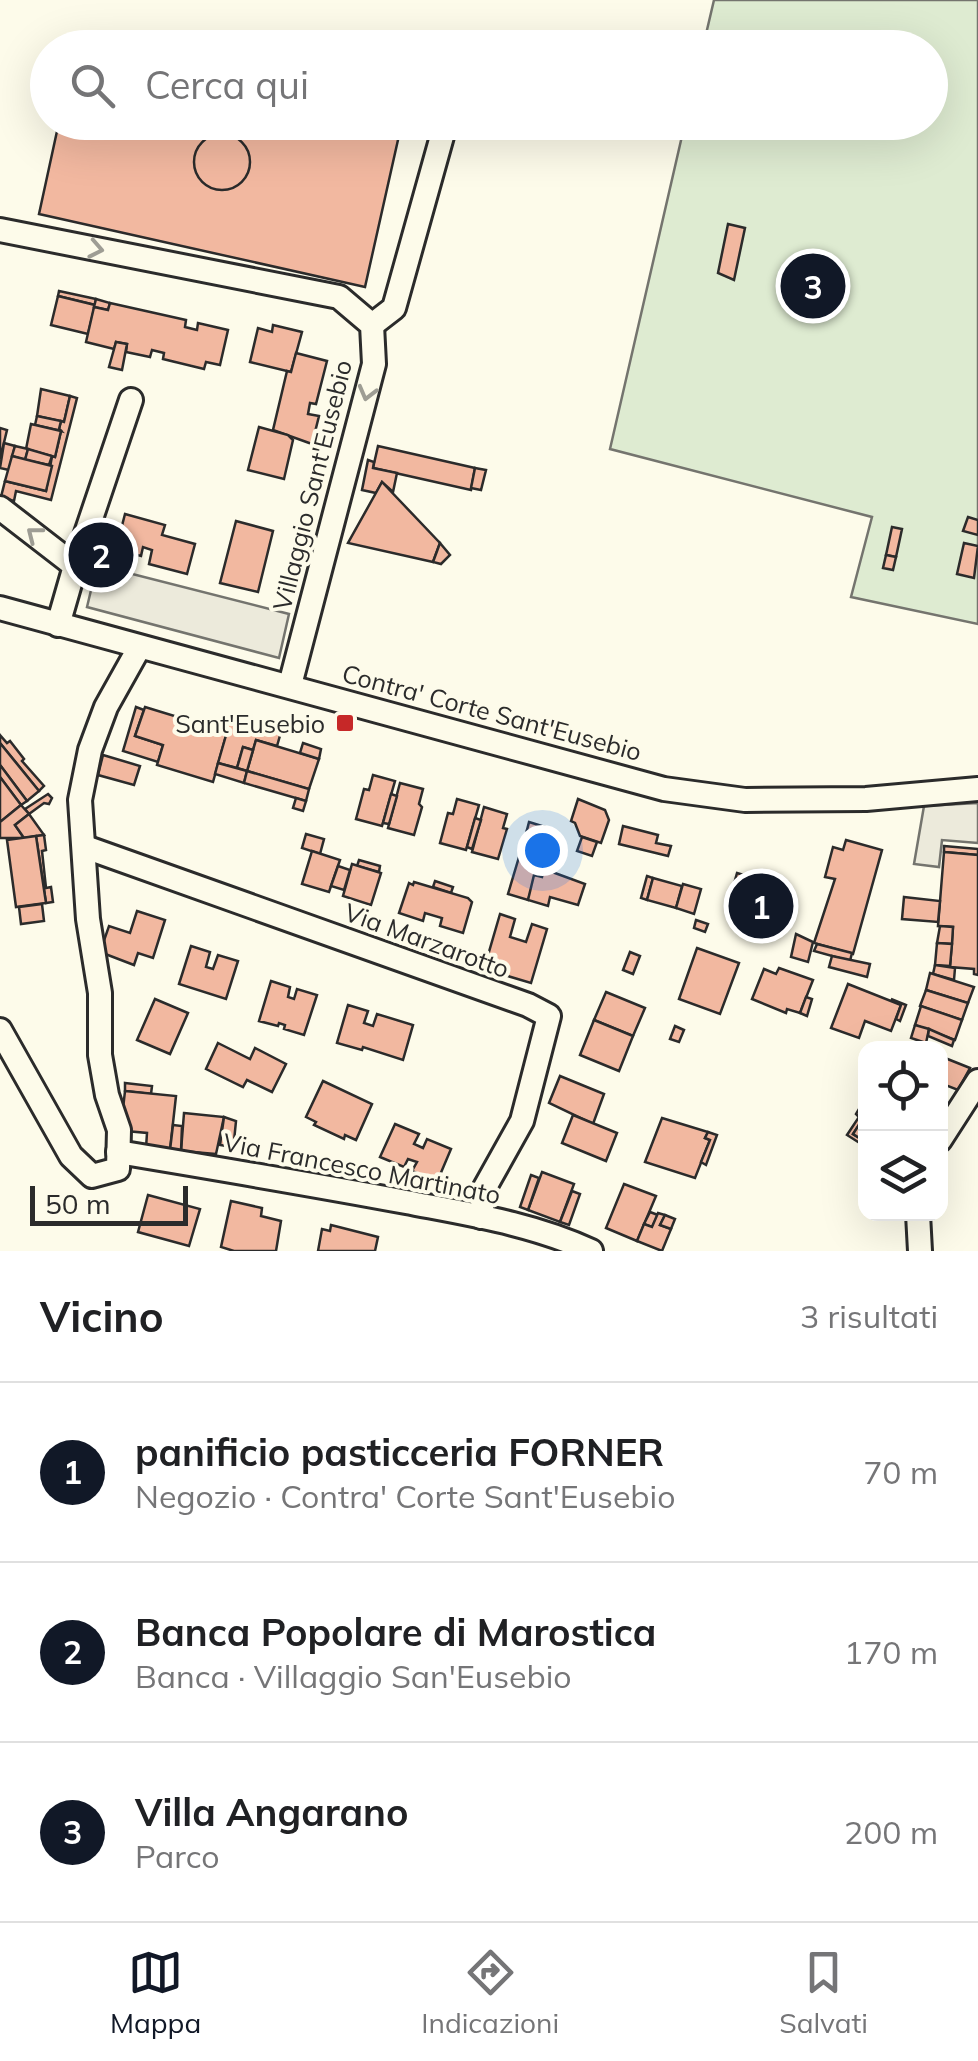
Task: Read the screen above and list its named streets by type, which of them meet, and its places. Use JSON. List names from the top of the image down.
{
  "streets": {
    "street": [
      "Villaggio Sant'Eusebio",
      "Contra' Corte Sant'Eusebio",
      "Via Marzarotto",
      "Via Francesco Martinato"
    ]
  },
  "crossings": [
    ["Villaggio Sant'Eusebio", "Contra' Corte Sant'Eusebio"],
    ["Via Marzarotto", "Via Francesco Martinato"]
  ],
  "one_way": ["Villaggio Sant'Eusebio"],
  "places": {
    "transit": ["Sant'Eusebio"]
  },
  "scale_bar": "50 m",
  "page": {
    "search": "Cerca qui",
    "pins": ["3", "2", "1"],
    "scale": "50 m",
    "heading": ["Vicino", "3 risultati"],
    "list": [
      {
        "mark": "1",
        "name": "panificio pasticceria FORNER",
        "note": "Negozio · Contra' Corte Sant'Eusebio",
        "value": "70 m"
      },
      {
        "mark": "2",
        "name": "Banca Popolare di Marostica",
        "note": "Banca · Villaggio San'Eusebio",
        "value": "170 m"
      },
      {
        "mark": "3",
        "name": "Villa Angarano",
        "note": "Parco",
        "value": "200 m"
      }
    ],
    "nav": ["Mappa", "Indicazioni", "Salvati"]
  }
}
